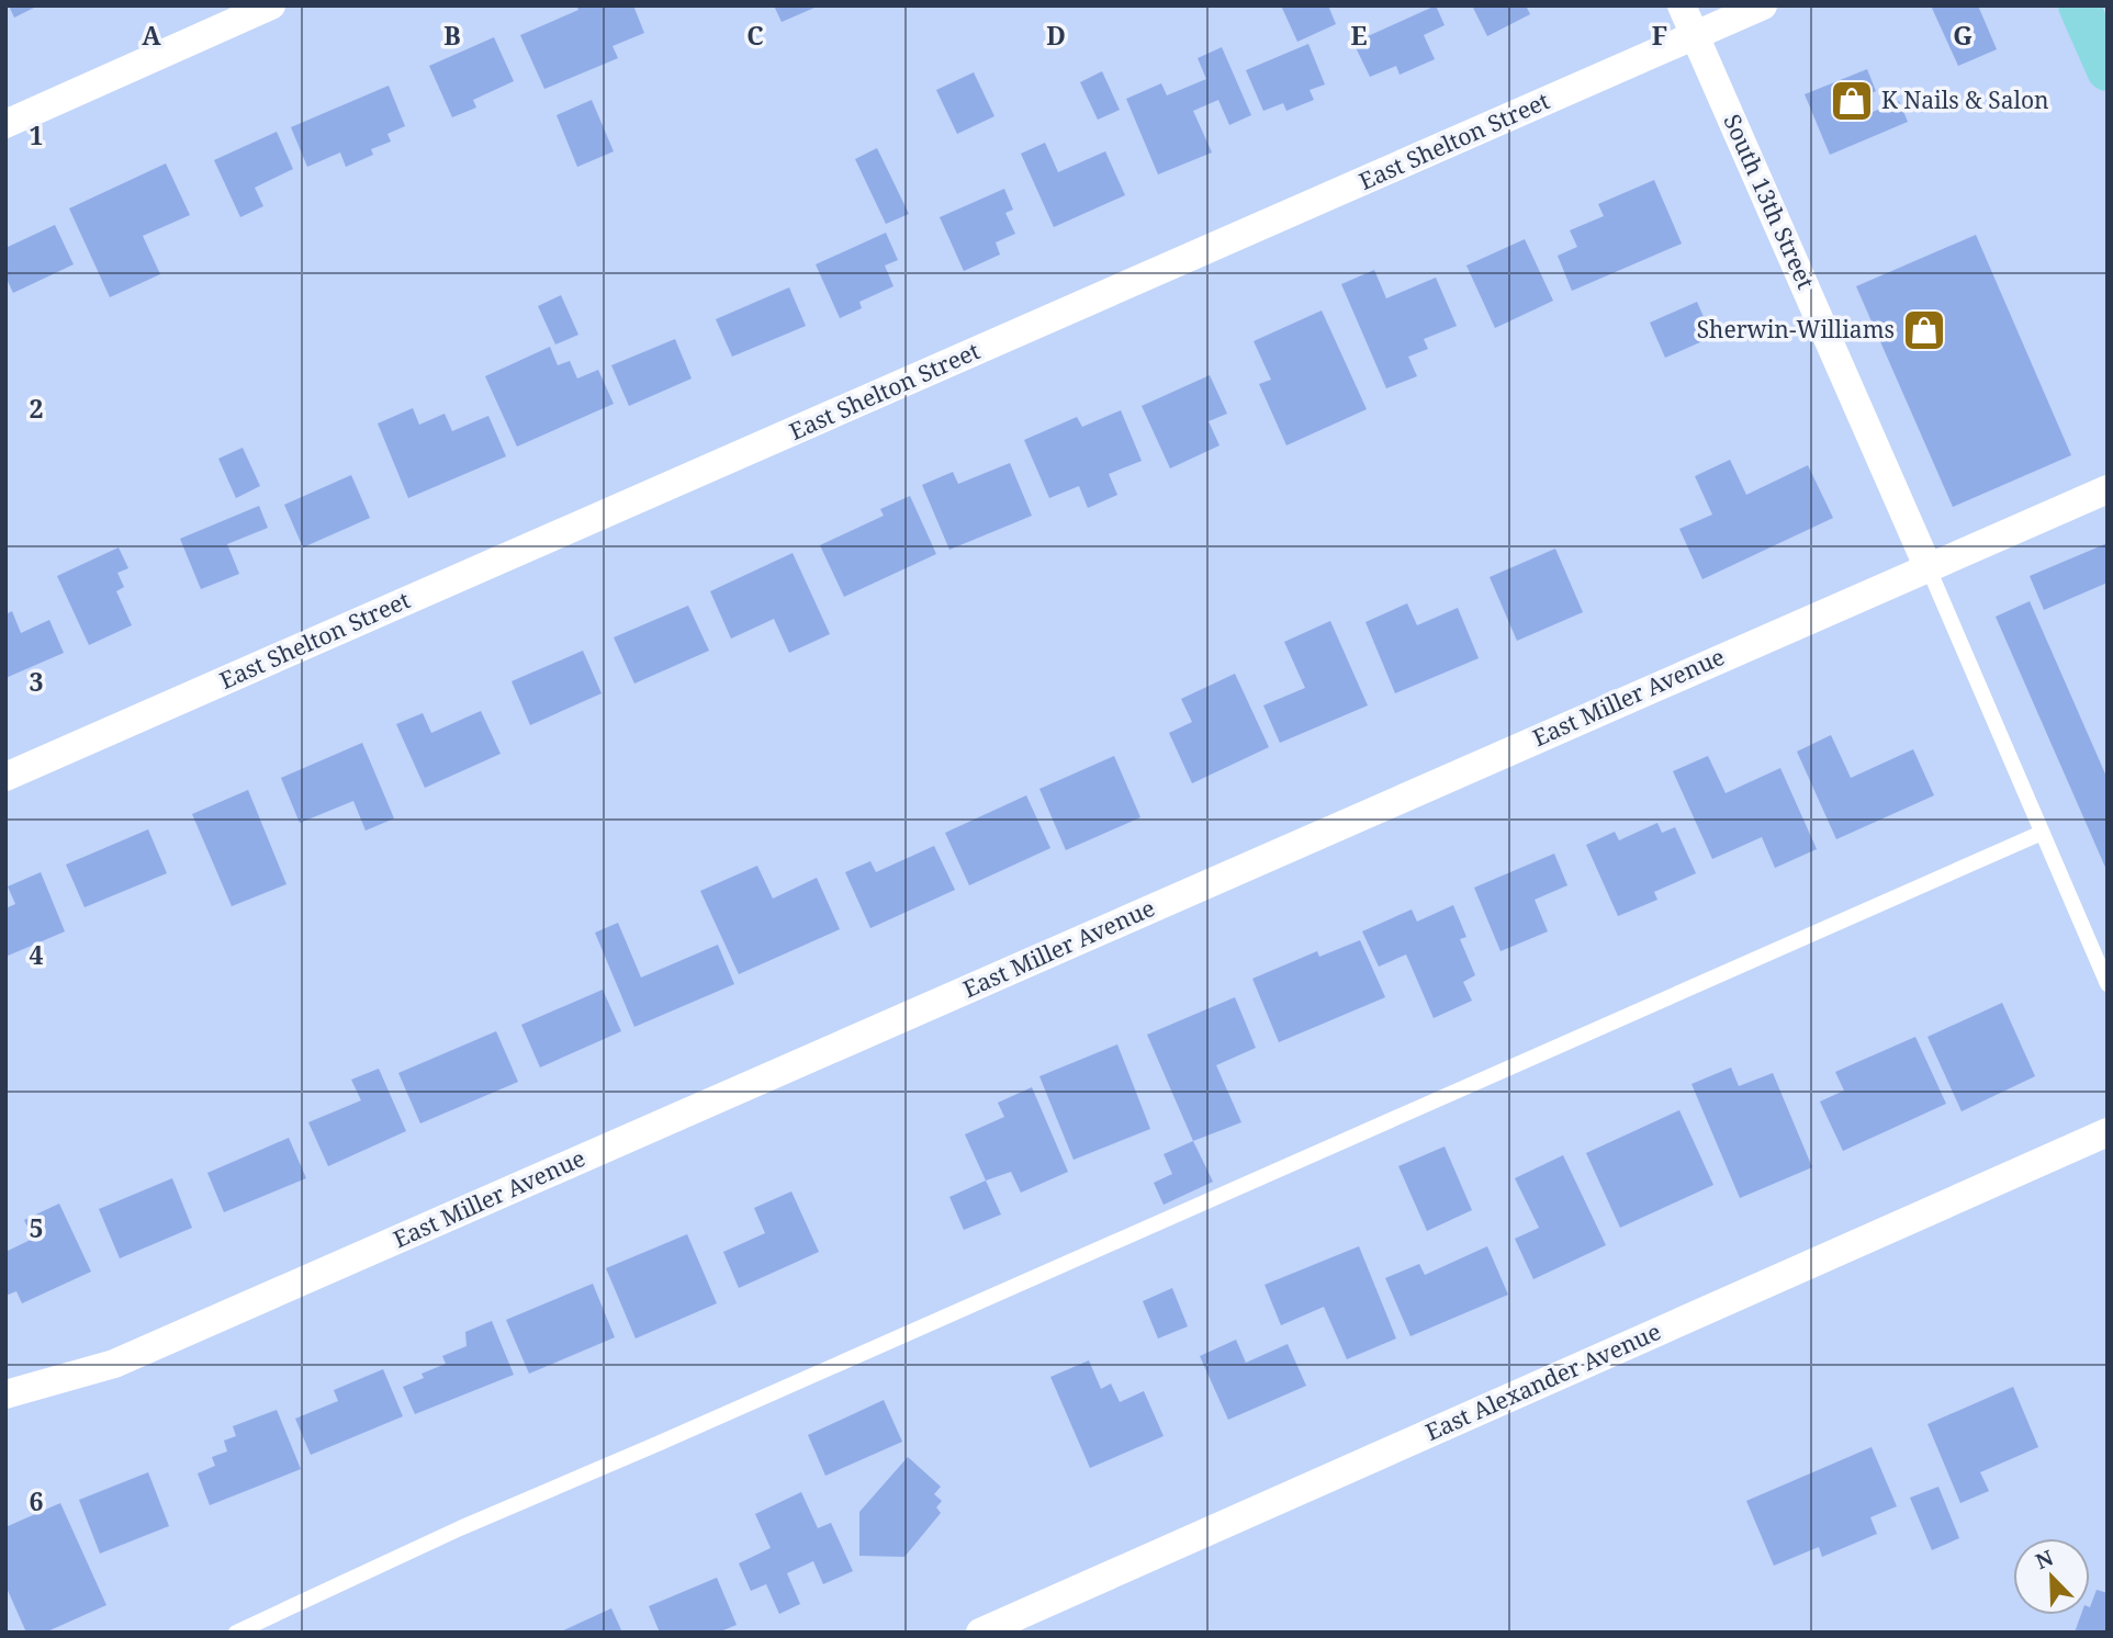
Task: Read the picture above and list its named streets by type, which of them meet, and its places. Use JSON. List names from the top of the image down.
{
  "streets": {
    "street": [
      "East Shelton Street",
      "South 13th Street",
      "East Miller Avenue",
      "East Alexander Avenue"
    ]
  },
  "crossings": [
    ["East Shelton Street", "South 13th Street"],
    ["South 13th Street", "East Miller Avenue"]
  ],
  "places": {
    "shop": ["K Nails & Salon", "Sherwin-Williams"]
  },
  "north": "top left",
  "grid": {
    "columns": [
      "A",
      "B",
      "C",
      "D",
      "E",
      "F",
      "G"
    ],
    "rows": [
      "1",
      "2",
      "3",
      "4",
      "5",
      "6"
    ]
  }
}
